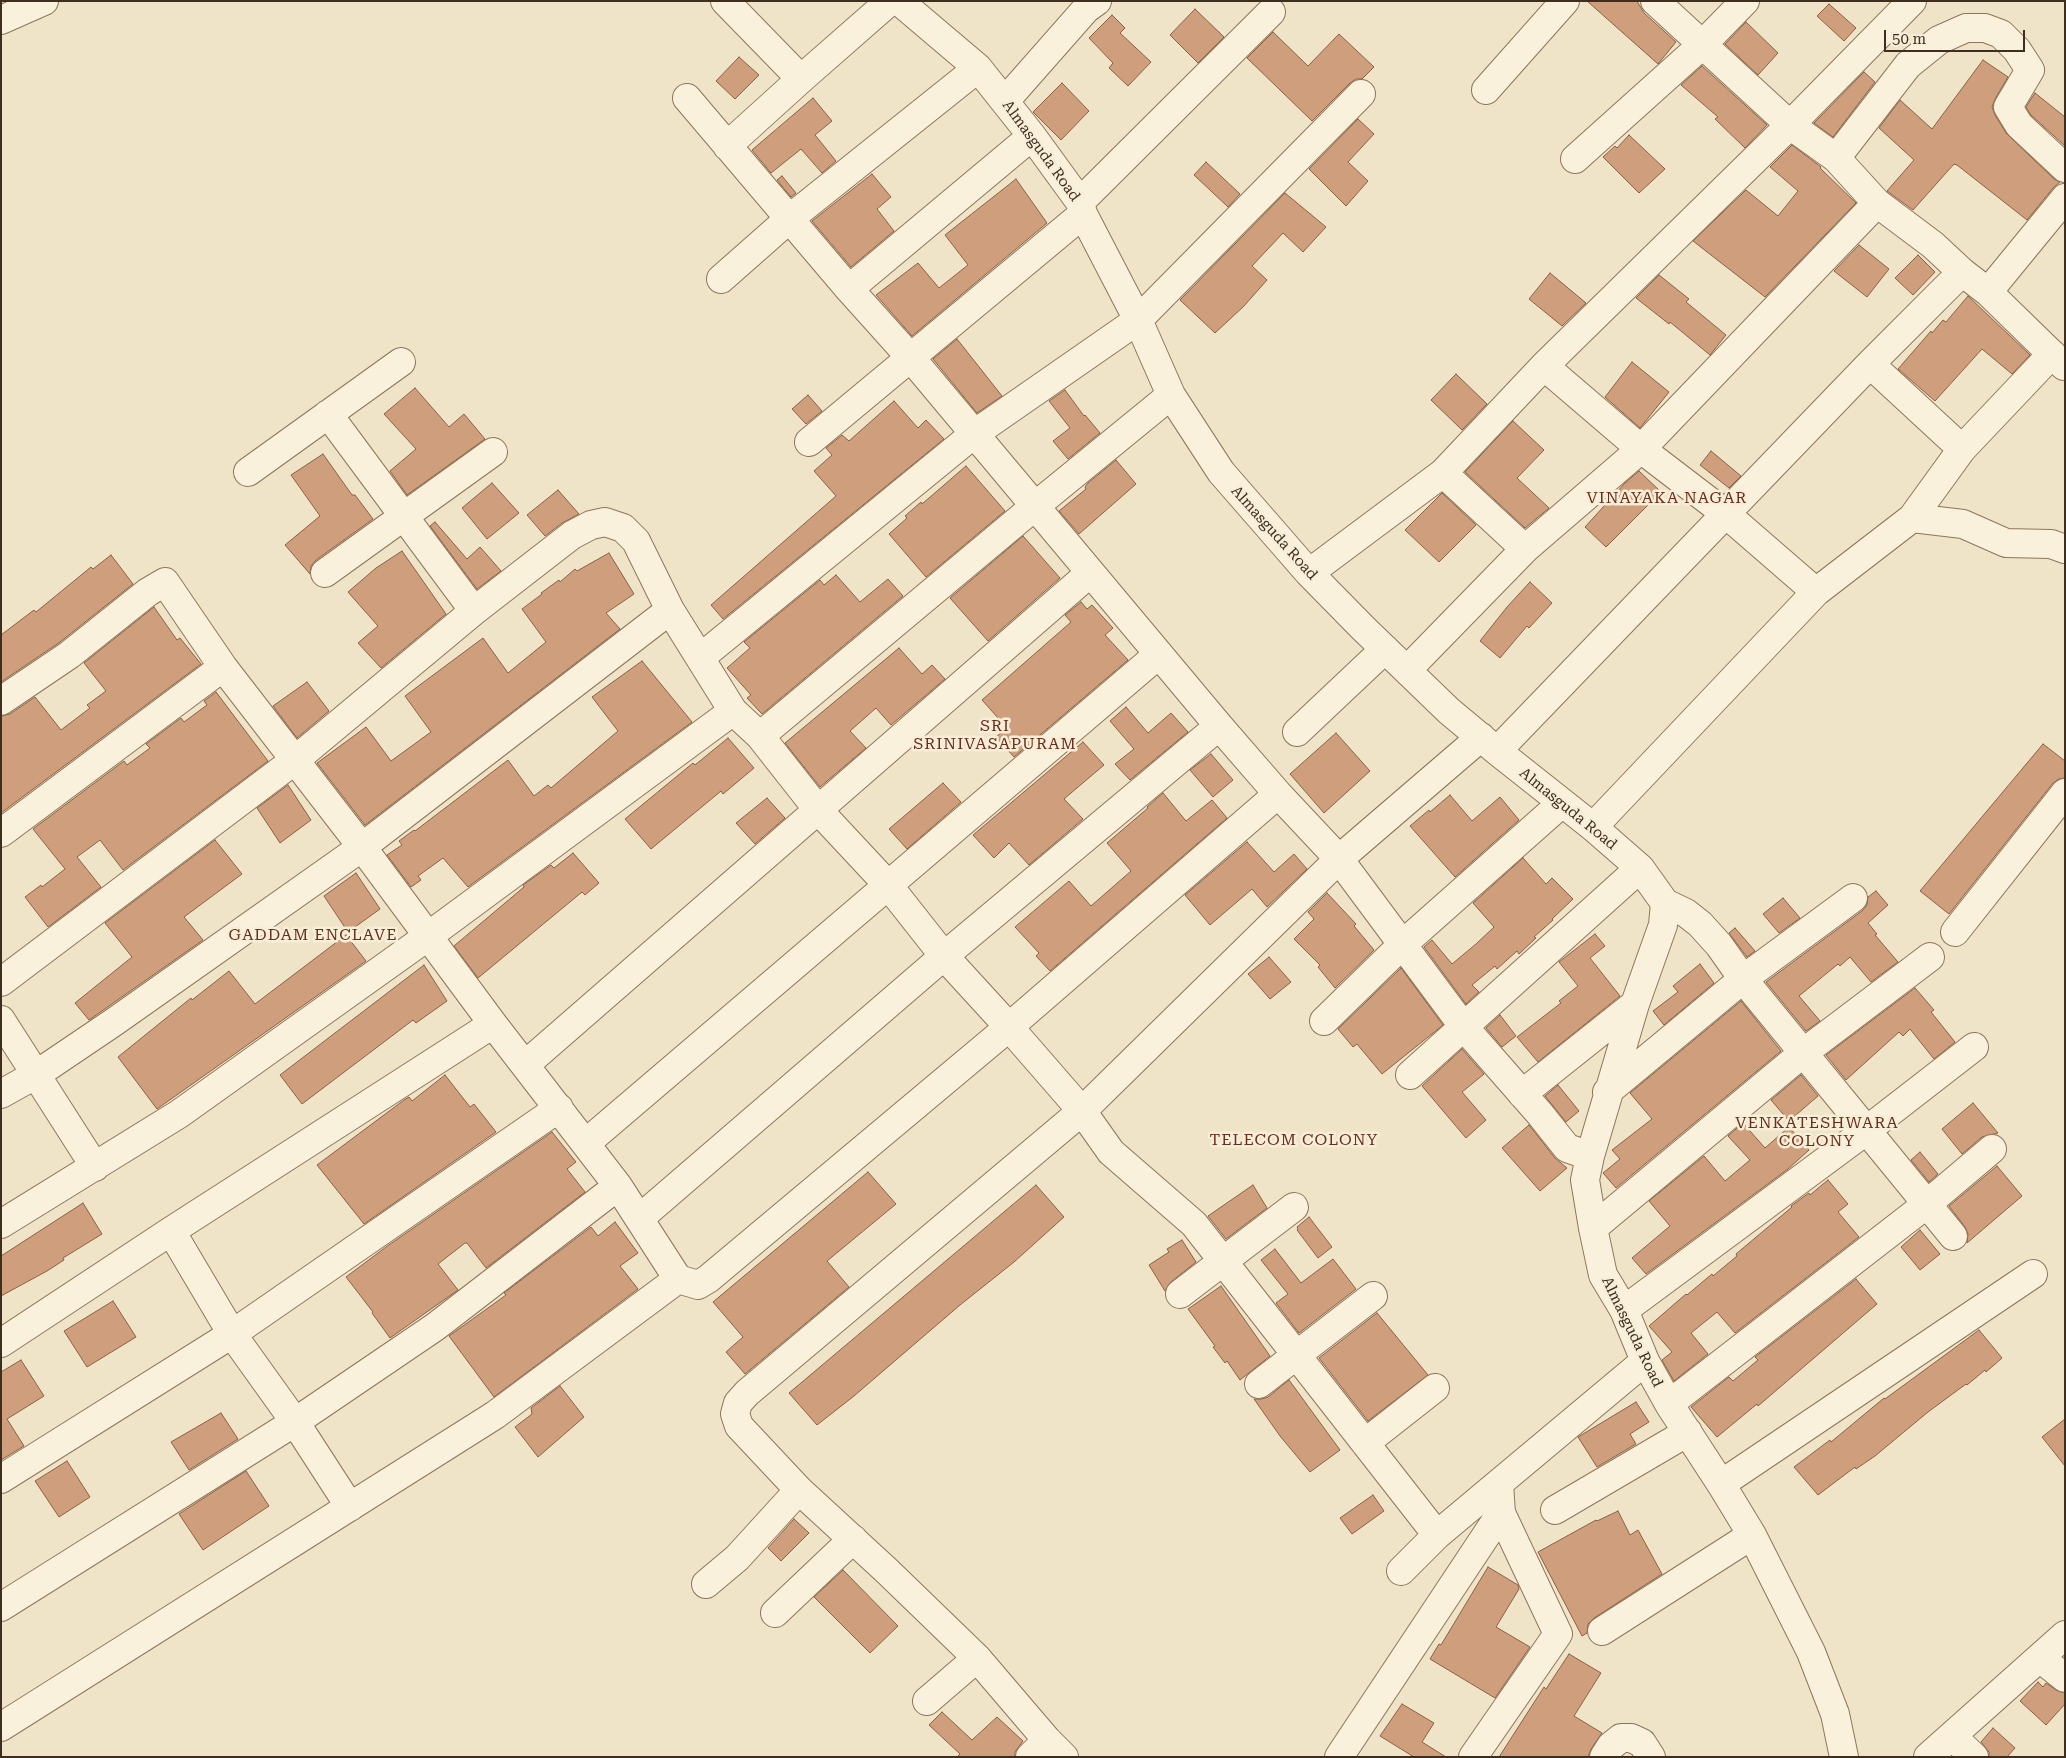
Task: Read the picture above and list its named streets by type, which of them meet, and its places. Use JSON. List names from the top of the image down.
{
  "streets": {
    "street": ["Almasguda Road"]
  },
  "districts": [
    "VINAYAKA NAGAR",
    "SRI SRINIVASAPURAM",
    "GADDAM ENCLAVE",
    "VENKATESHWARA COLONY",
    "TELECOM COLONY"
  ],
  "scale_bar": "50 m"
}
